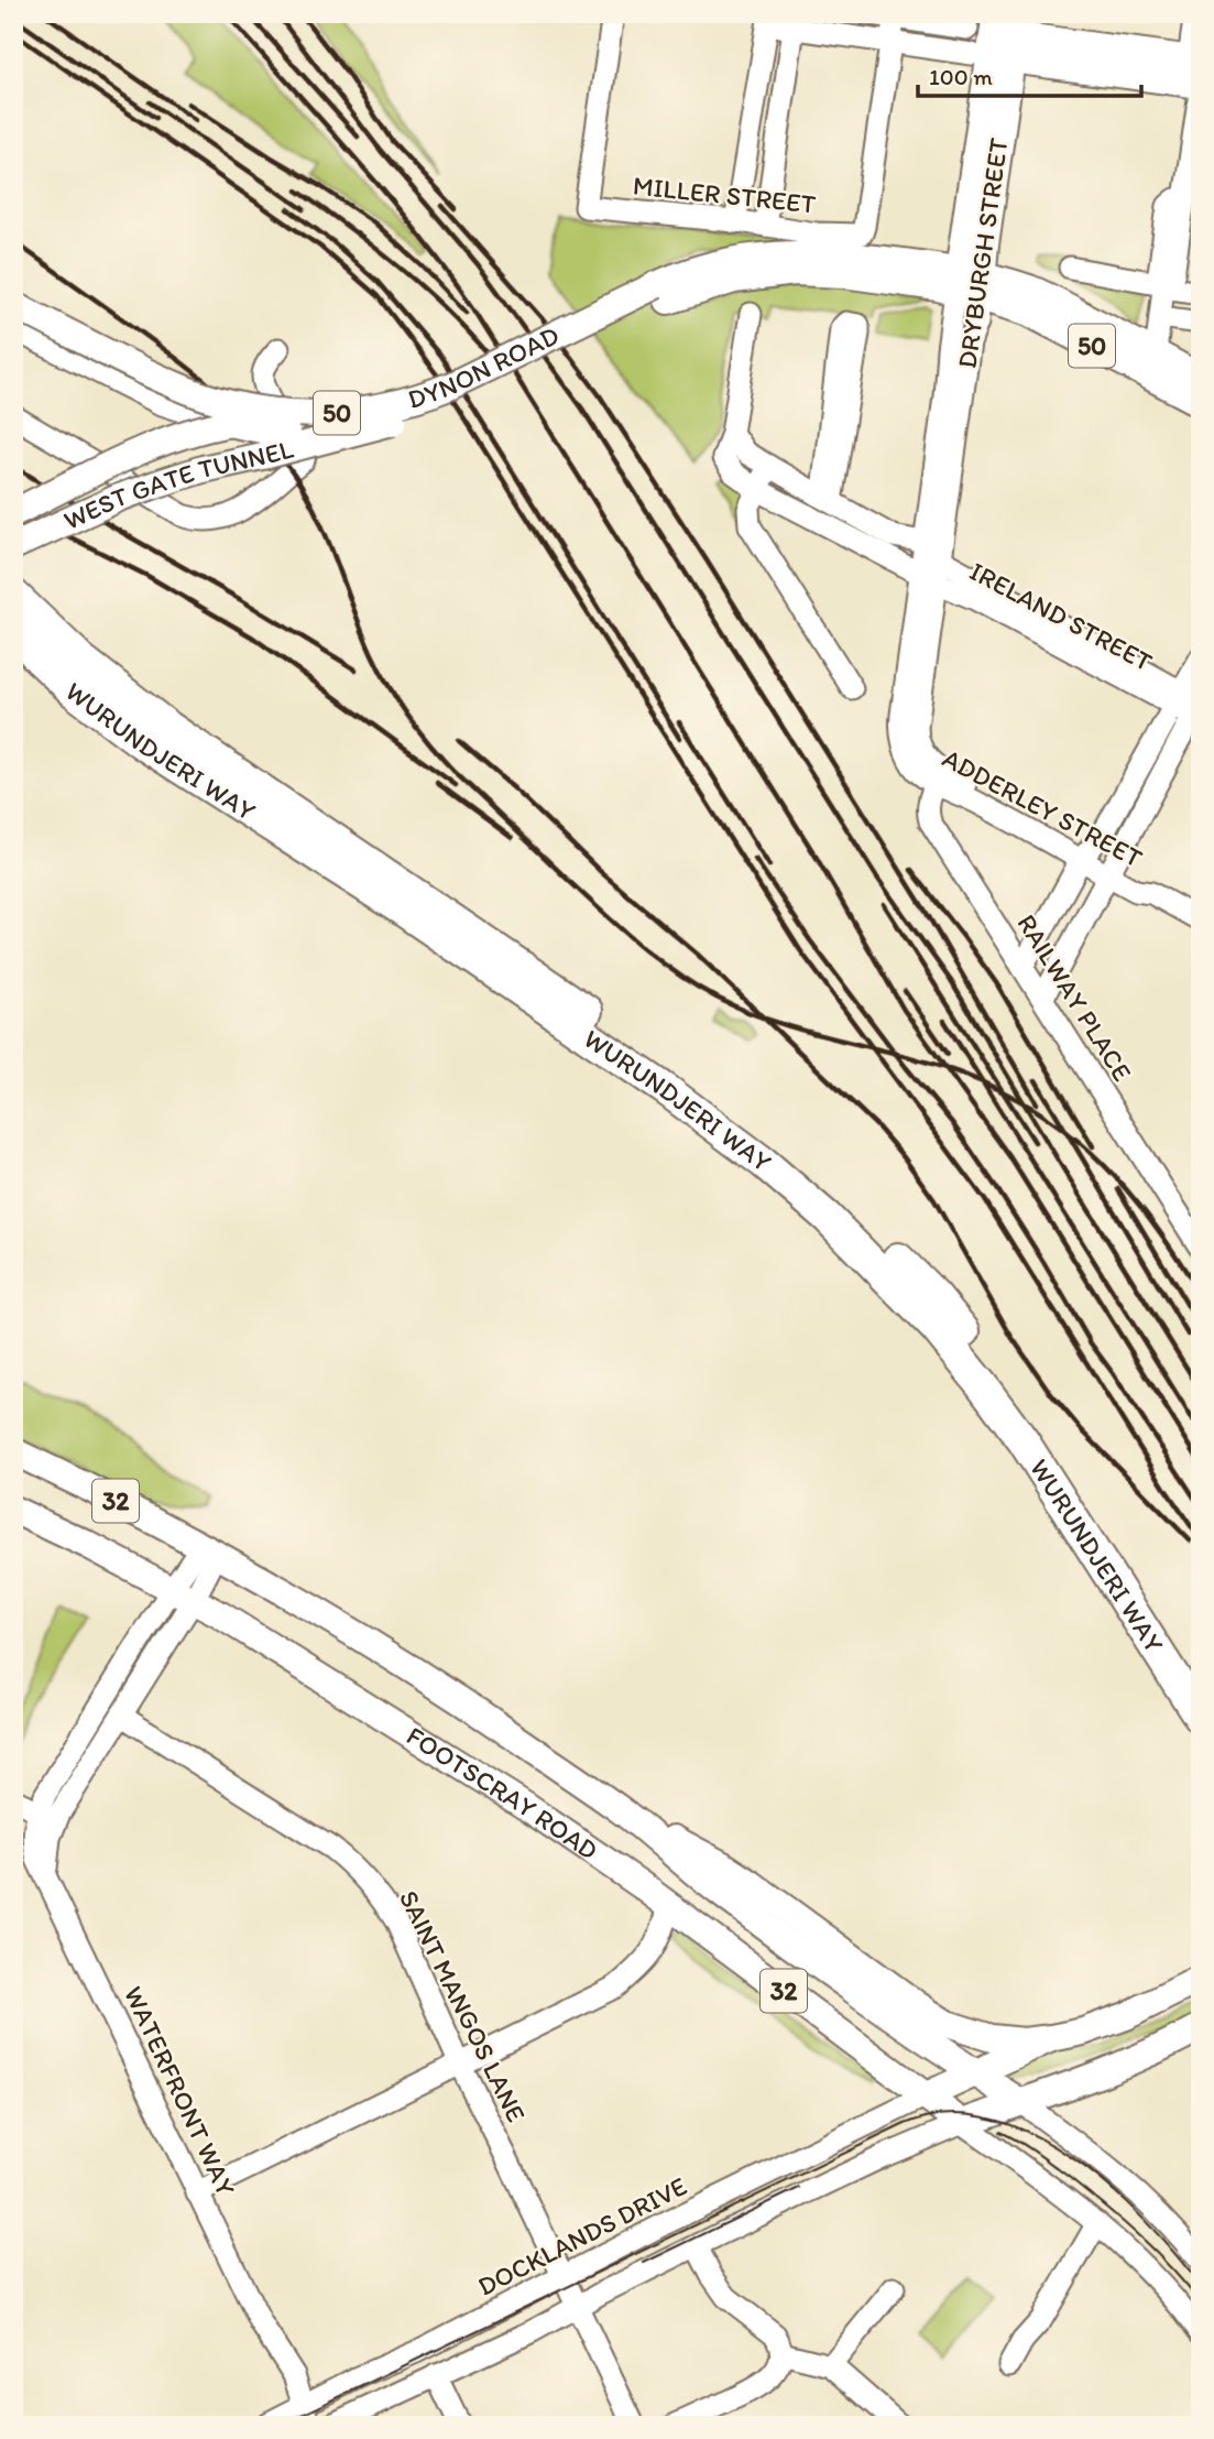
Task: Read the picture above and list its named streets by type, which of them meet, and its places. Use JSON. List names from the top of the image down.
{
  "streets": {
    "highway": ["WURUNDJERI WAY"],
    "main road": [
      "DRYBURGH STREET",
      "50",
      "DYNON ROAD",
      "WEST GATE TUNNEL",
      "32",
      "FOOTSCRAY ROAD"
    ],
    "street": [
      "MILLER STREET",
      "IRELAND STREET",
      "ADDERLEY STREET",
      "RAILWAY PLACE",
      "SAINT MANGOS LANE",
      "WATERFRONT WAY",
      "DOCKLANDS DRIVE"
    ]
  },
  "crossings": [
    ["DRYBURGH STREET", "50"],
    ["DRYBURGH STREET", "DYNON ROAD"],
    ["DRYBURGH STREET", "IRELAND STREET"],
    ["DRYBURGH STREET", "ADDERLEY STREET"],
    ["50", "DYNON ROAD"],
    ["DYNON ROAD", "WEST GATE TUNNEL"],
    ["ADDERLEY STREET", "RAILWAY PLACE"],
    ["32", "FOOTSCRAY ROAD"],
    ["FOOTSCRAY ROAD", "WATERFRONT WAY"],
    ["FOOTSCRAY ROAD", "DOCKLANDS DRIVE"],
    ["SAINT MANGOS LANE", "WATERFRONT WAY"],
    ["SAINT MANGOS LANE", "DOCKLANDS DRIVE"],
    ["WATERFRONT WAY", "DOCKLANDS DRIVE"]
  ],
  "scale_bar": "100 m"
}
